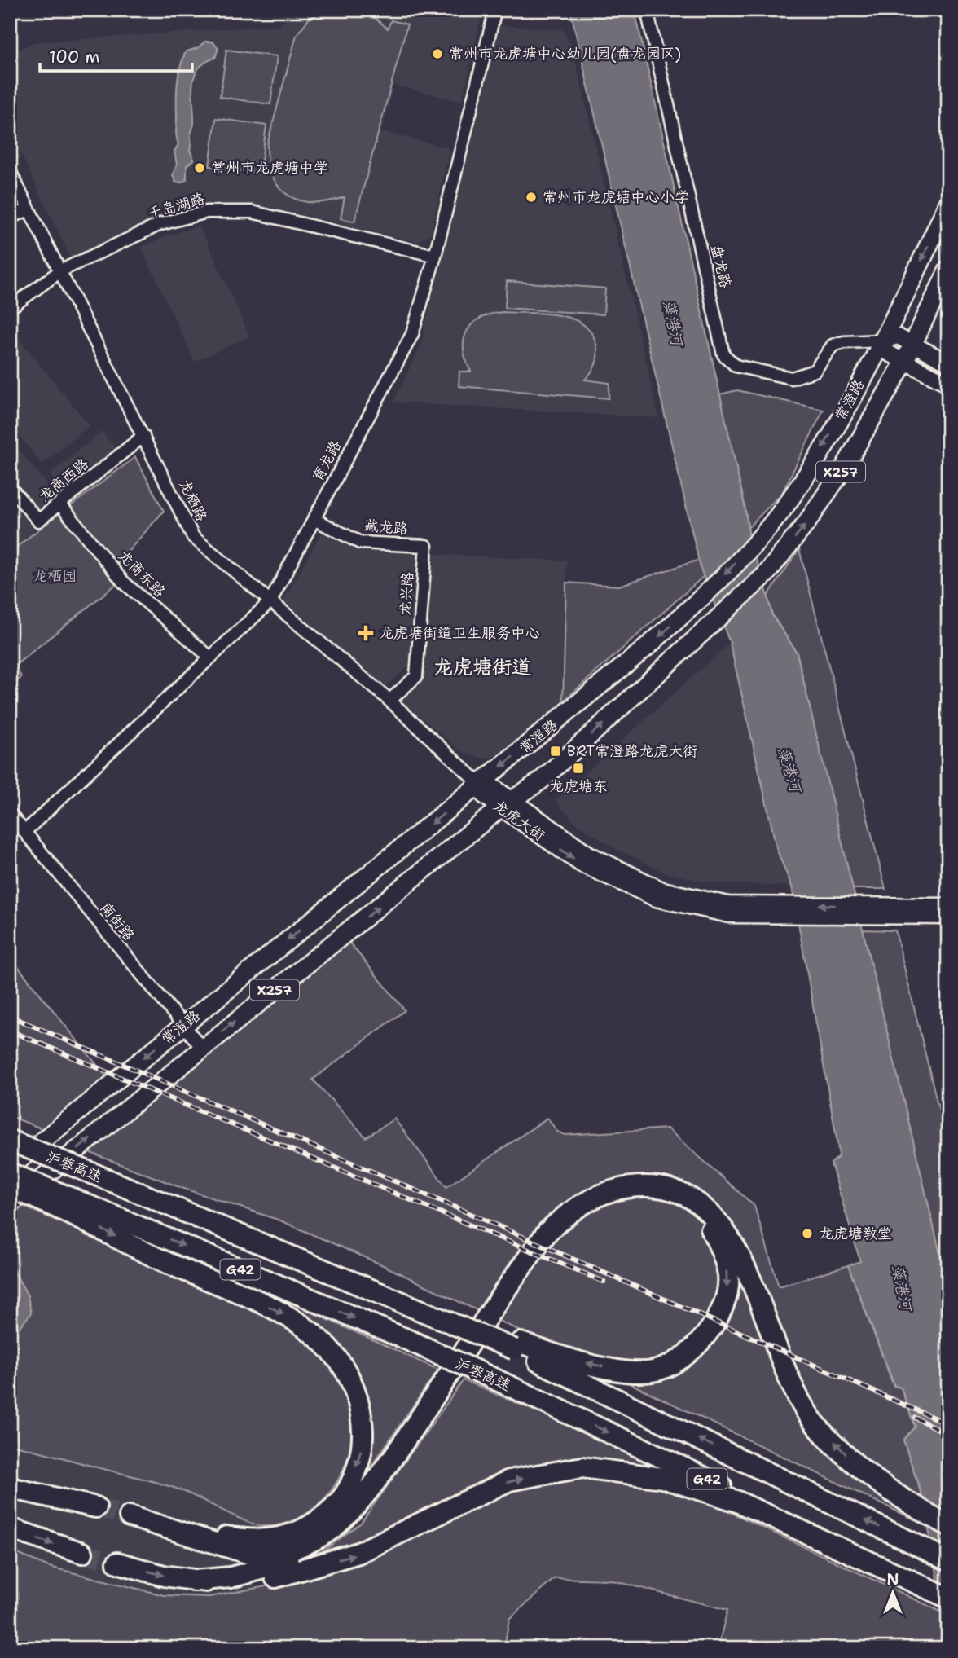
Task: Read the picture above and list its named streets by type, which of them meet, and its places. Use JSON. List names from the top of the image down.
{
  "streets": {
    "highway": ["沪蓉高速", "G42"],
    "main road": ["常澄路", "X257"],
    "street": [
      "千岛湖路",
      "盘龙路",
      "育龙路",
      "龙商西路",
      "龙栖路",
      "藏龙路",
      "龙商东路",
      "龙兴路",
      "龙虎大街",
      "南街路"
    ]
  },
  "crossings": [
    ["千岛湖路", "育龙路"],
    ["千岛湖路", "龙栖路"],
    ["盘龙路", "常澄路"],
    ["常澄路", "龙栖路"],
    ["常澄路", "龙虎大街"],
    ["常澄路", "南街路"],
    ["育龙路", "龙栖路"],
    ["育龙路", "藏龙路"],
    ["育龙路", "龙商东路"],
    ["育龙路", "南街路"],
    ["龙商西路", "龙栖路"],
    ["龙商西路", "龙商东路"],
    ["龙栖路", "龙兴路"],
    ["龙栖路", "龙虎大街"],
    ["藏龙路", "龙兴路"]
  ],
  "districts": ["龙虎塘街道"],
  "water": ["藻港河"],
  "parks": ["龙栖园"],
  "places": {
    "other": [
      "常州市龙虎塘中心幼儿园(盘龙园区)",
      "常州市龙虎塘中学",
      "常州市龙虎塘中心小学",
      "龙虎塘教堂"
    ],
    "health": ["龙虎塘街道卫生服务中心"],
    "transit": ["BRT常澄路龙虎大街", "龙虎塘东"]
  },
  "scale_bar": "100 m",
  "north": "top"
}
